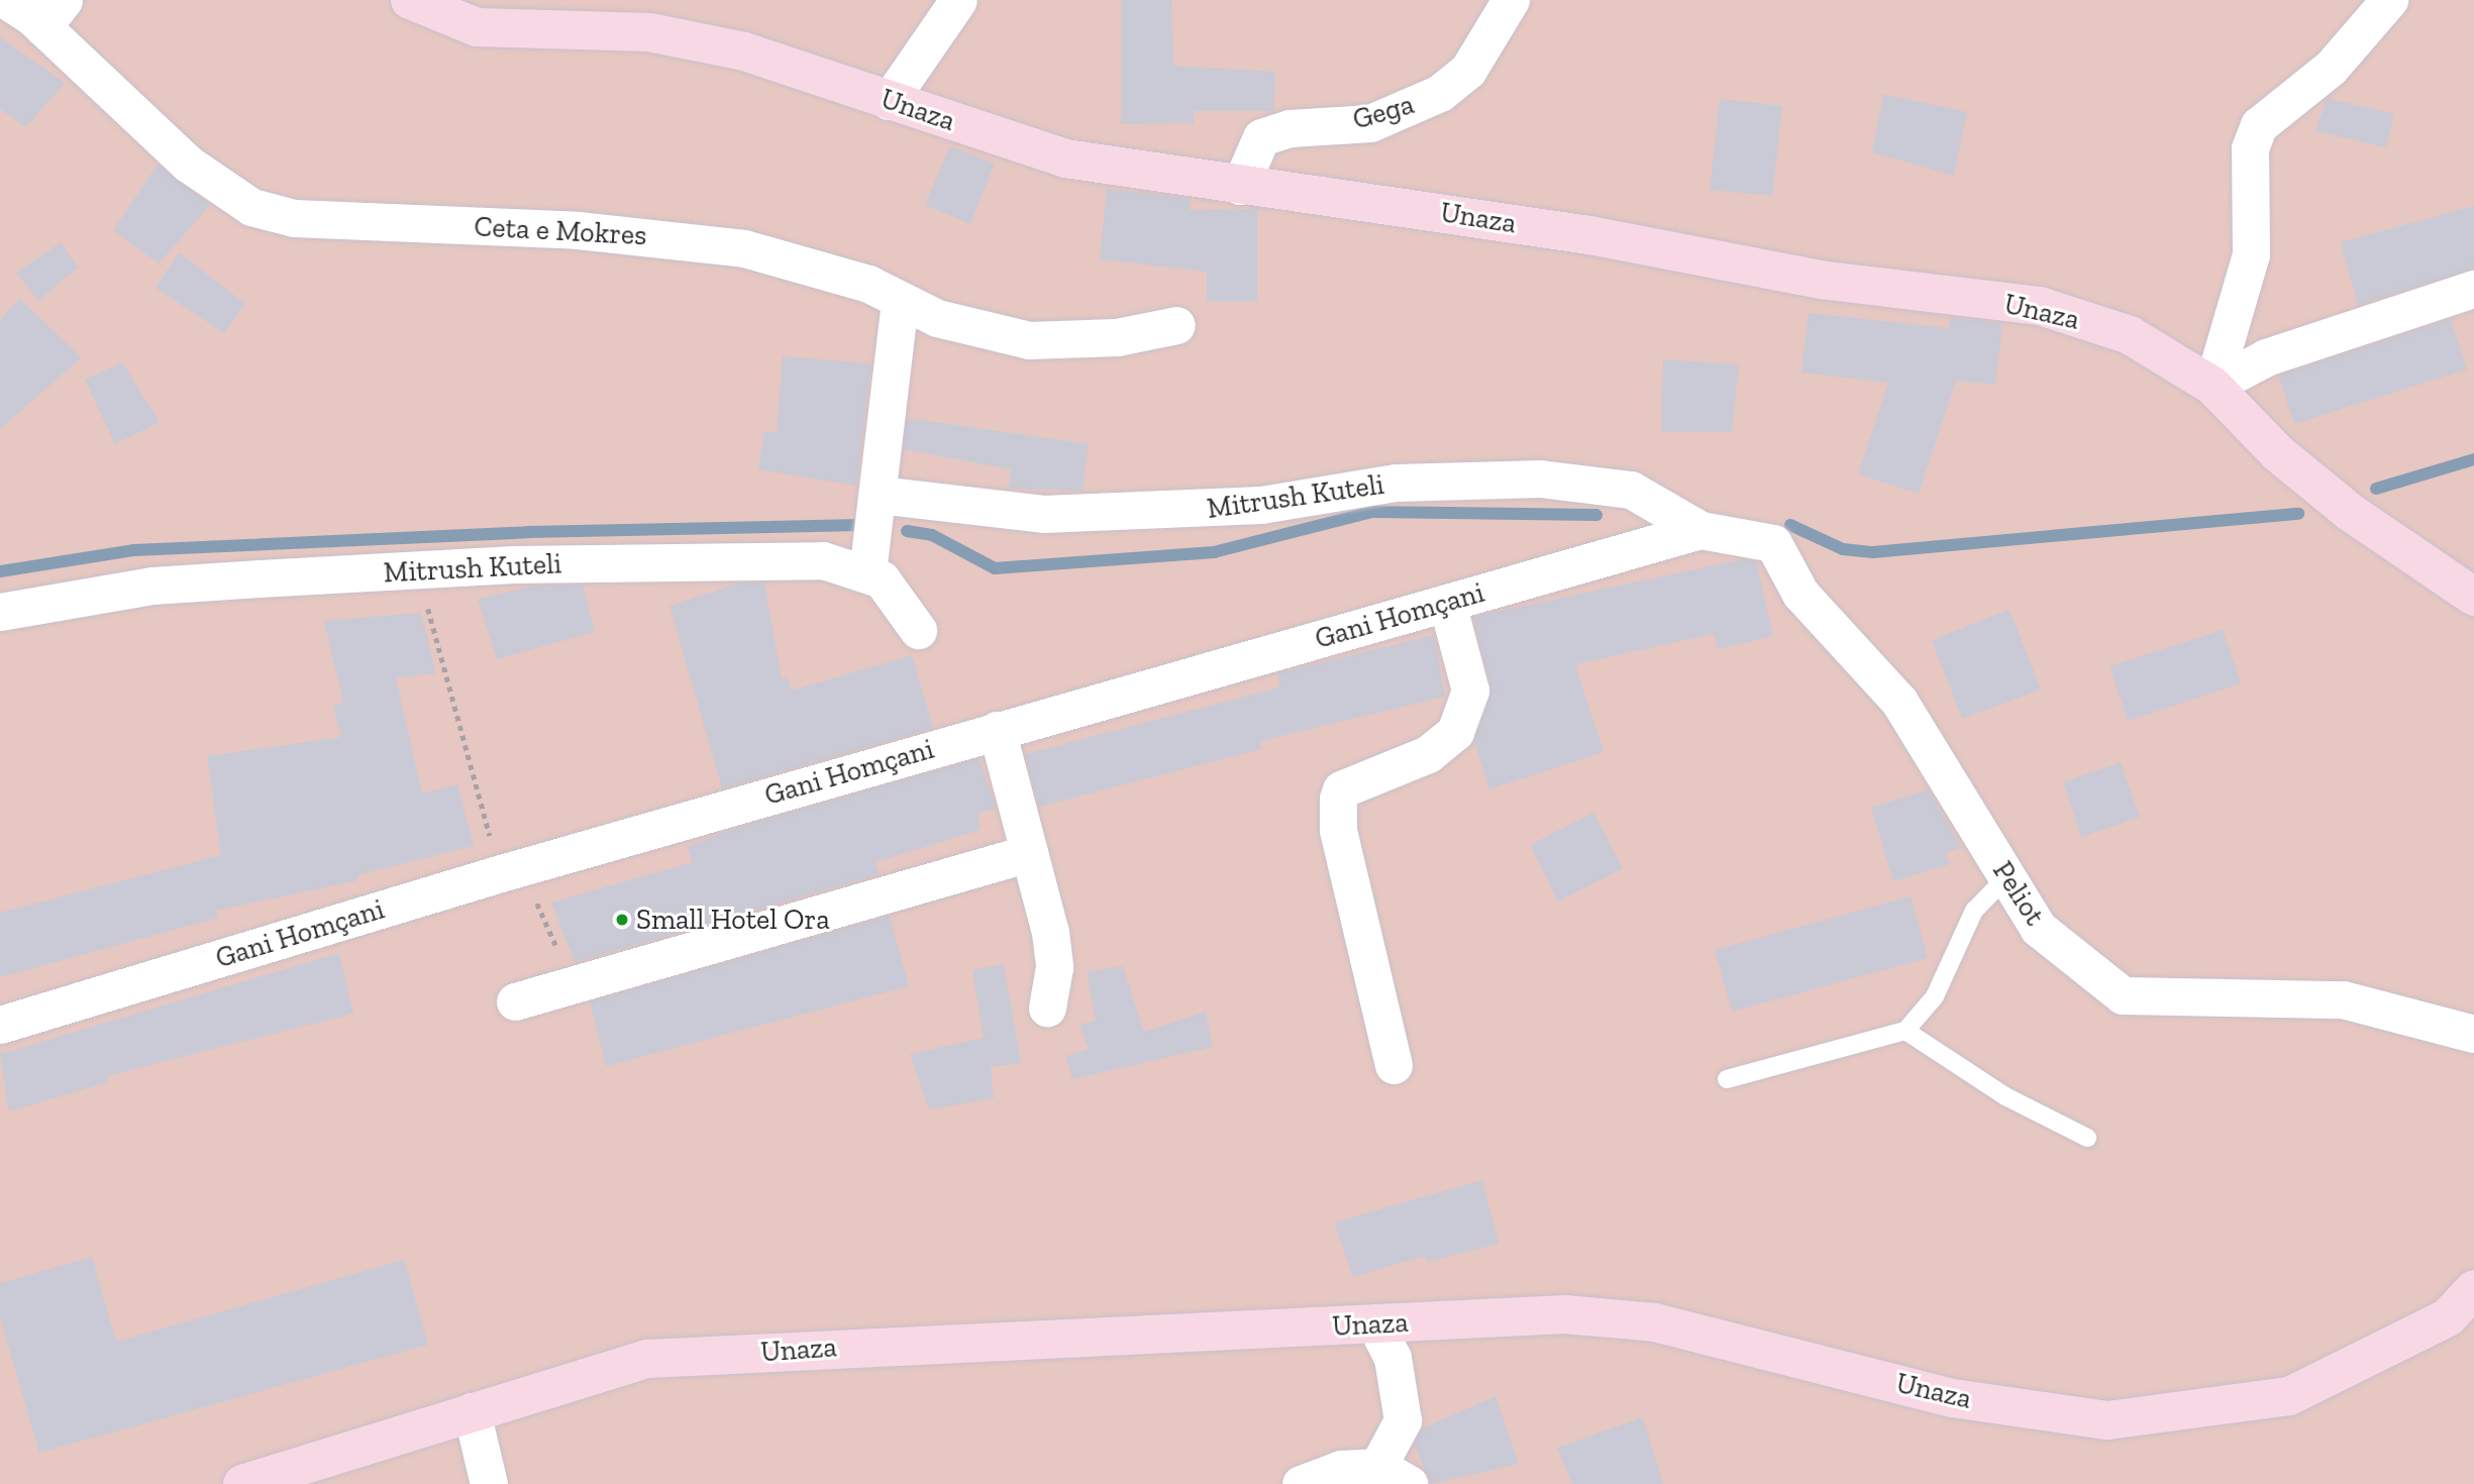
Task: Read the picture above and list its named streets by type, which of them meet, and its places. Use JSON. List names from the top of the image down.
{
  "streets": {
    "main road": ["Unaza"],
    "street": [
      "Gega",
      "Ceta e Mokres",
      "Mitrush Kuteli",
      "Gani Homçani",
      "Peliot"
    ]
  },
  "crossings": [
    ["Unaza", "Gega"],
    ["Mitrush Kuteli", "Gani Homçani"],
    ["Mitrush Kuteli", "Peliot"],
    ["Gani Homçani", "Peliot"]
  ],
  "places": ["Small Hotel Ora"]
}
